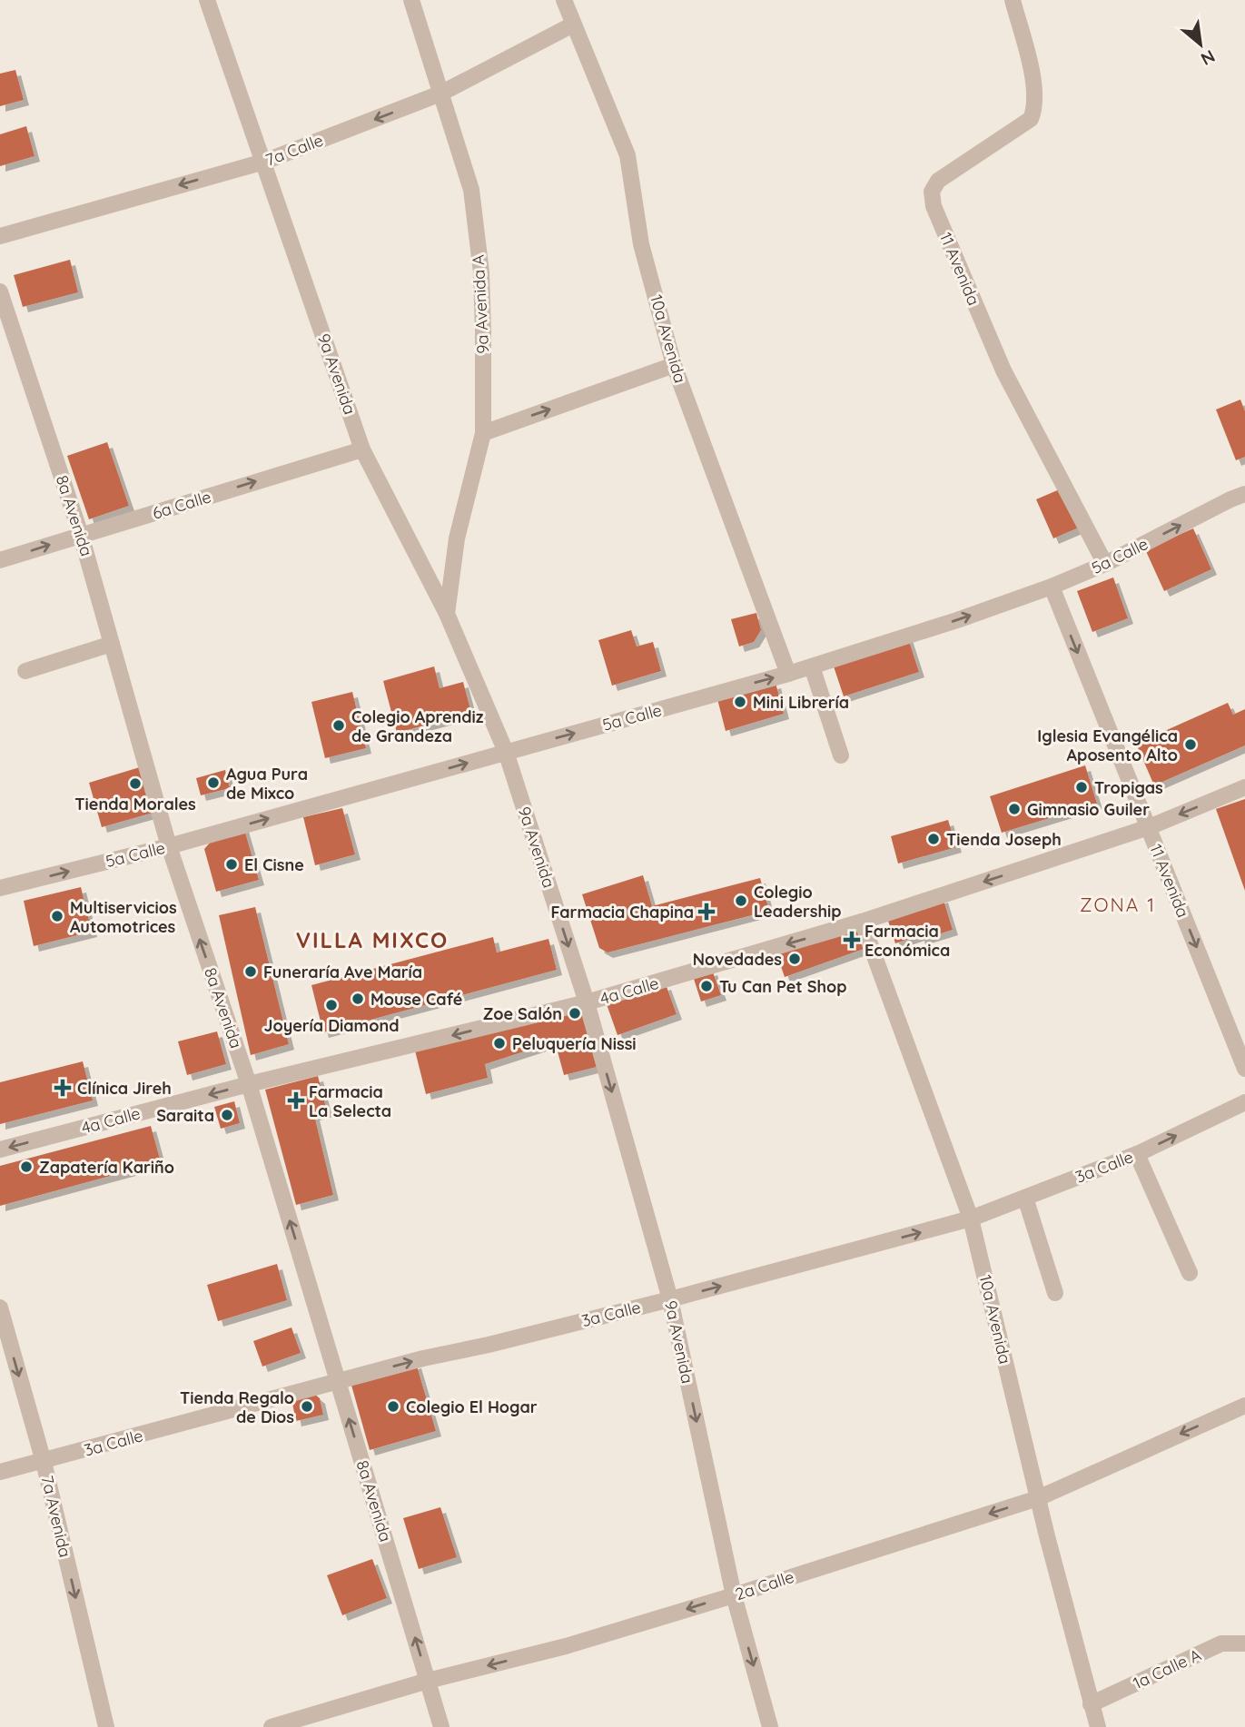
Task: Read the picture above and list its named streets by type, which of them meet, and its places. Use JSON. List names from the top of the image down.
{
  "streets": {
    "street": [
      "7a Calle",
      "11 Avenida",
      "9a Avenida A",
      "10a Avenida",
      "9a Avenida",
      "6a Calle",
      "8a Avenida",
      "5a Calle",
      "4a Calle",
      "3a Calle",
      "7a Avenida",
      "2a Calle",
      "1a Calle A"
    ]
  },
  "crossings": [
    ["7a Calle", "9a Avenida A"],
    ["7a Calle", "10a Avenida"],
    ["7a Calle", "9a Avenida"],
    ["11 Avenida", "5a Calle"],
    ["11 Avenida", "4a Calle"],
    ["9a Avenida A", "9a Avenida"],
    ["10a Avenida", "5a Calle"],
    ["10a Avenida", "4a Calle"],
    ["10a Avenida", "3a Calle"],
    ["10a Avenida", "2a Calle"],
    ["10a Avenida", "1a Calle A"],
    ["9a Avenida", "6a Calle"],
    ["9a Avenida", "5a Calle"],
    ["9a Avenida", "4a Calle"],
    ["9a Avenida", "3a Calle"],
    ["9a Avenida", "2a Calle"],
    ["6a Calle", "8a Avenida"],
    ["8a Avenida", "5a Calle"],
    ["8a Avenida", "4a Calle"],
    ["8a Avenida", "3a Calle"],
    ["8a Avenida", "2a Calle"],
    ["3a Calle", "7a Avenida"]
  ],
  "one_way": [
    "7a Calle",
    "11 Avenida",
    "9a Avenida",
    "6a Calle",
    "8a Avenida",
    "5a Calle",
    "4a Calle",
    "3a Calle",
    "7a Avenida",
    "2a Calle"
  ],
  "districts": ["ZONA 1", "VILLA MIXCO"],
  "places": {
    "other": [
      "Mini Librería",
      "Colegio Aprendiz de Grandeza",
      "Iglesia Evangélica Aposento Alto",
      "Agua Pura de Mixco",
      "Tienda Morales",
      "Tropigas",
      "Gimnasio Guiler",
      "Tienda Joseph",
      "El Cisne",
      "Colegio Leadership",
      "Multiservicios Automotrices",
      "Novedades",
      "Funeraría Ave María",
      "Tu Can Pet Shop",
      "Mouse Café",
      "Joyería Diamond",
      "Zoe Salón",
      "Peluquería Nissi",
      "Saraita",
      "Zapatería Kariño",
      "Tienda Regalo de Dios",
      "Colegio El Hogar"
    ],
    "health": [
      "Farmacia Chapina",
      "Farmacia Económica",
      "Clínica Jireh",
      "Farmacia La Selecta"
    ]
  },
  "north": "bottom right"
}
